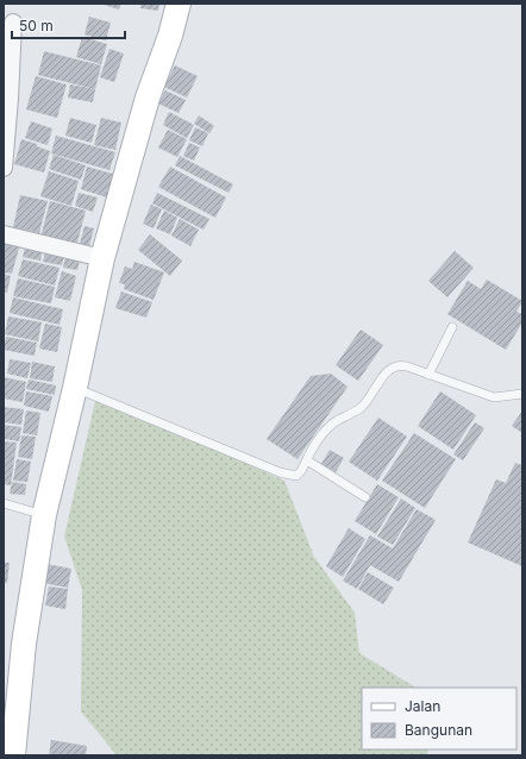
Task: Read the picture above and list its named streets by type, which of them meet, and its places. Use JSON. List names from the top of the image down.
{
  "legend": ["Jalan", "Bangunan"],
  "scale_bar": "50 m"
}
